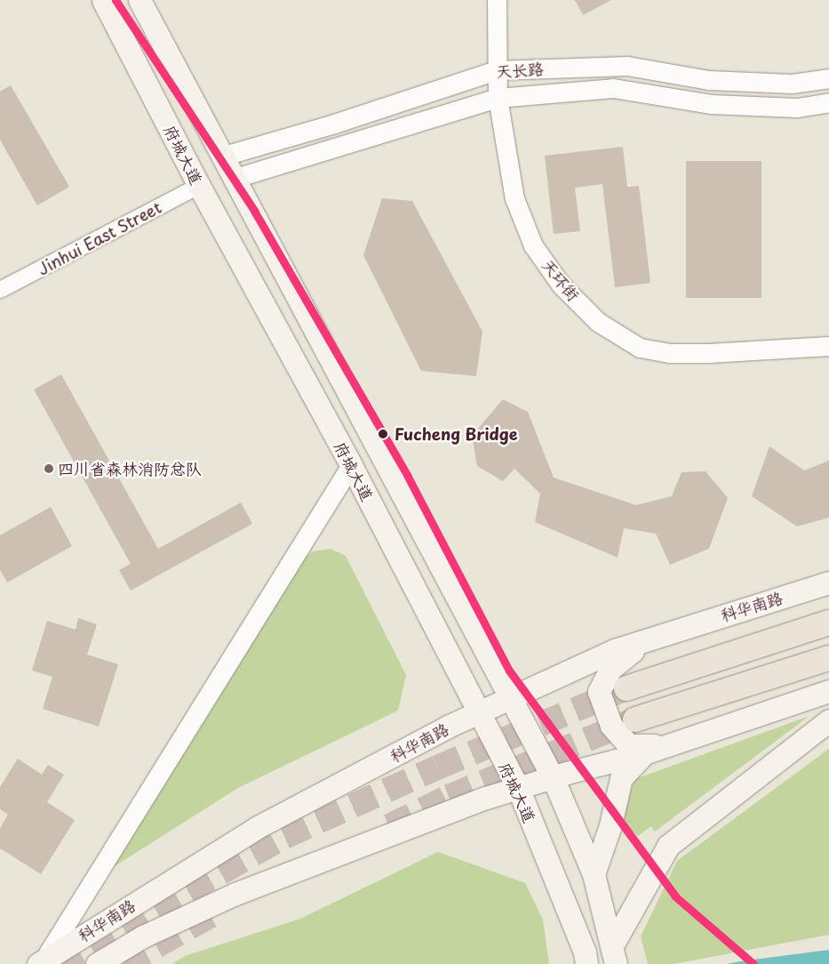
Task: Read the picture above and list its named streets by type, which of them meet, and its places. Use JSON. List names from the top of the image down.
{
  "streets": {
    "main road": ["府城大道", "科华南路"],
    "street": ["天长路", "Jinhui East Street", "天环街"]
  },
  "crossings": [
    ["天长路", "府城大道"],
    ["天长路", "天环街"],
    ["府城大道", "Jinhui East Street"],
    ["府城大道", "科华南路"]
  ],
  "places": ["Fucheng Bridge", "四川省森林消防总队"]
}
